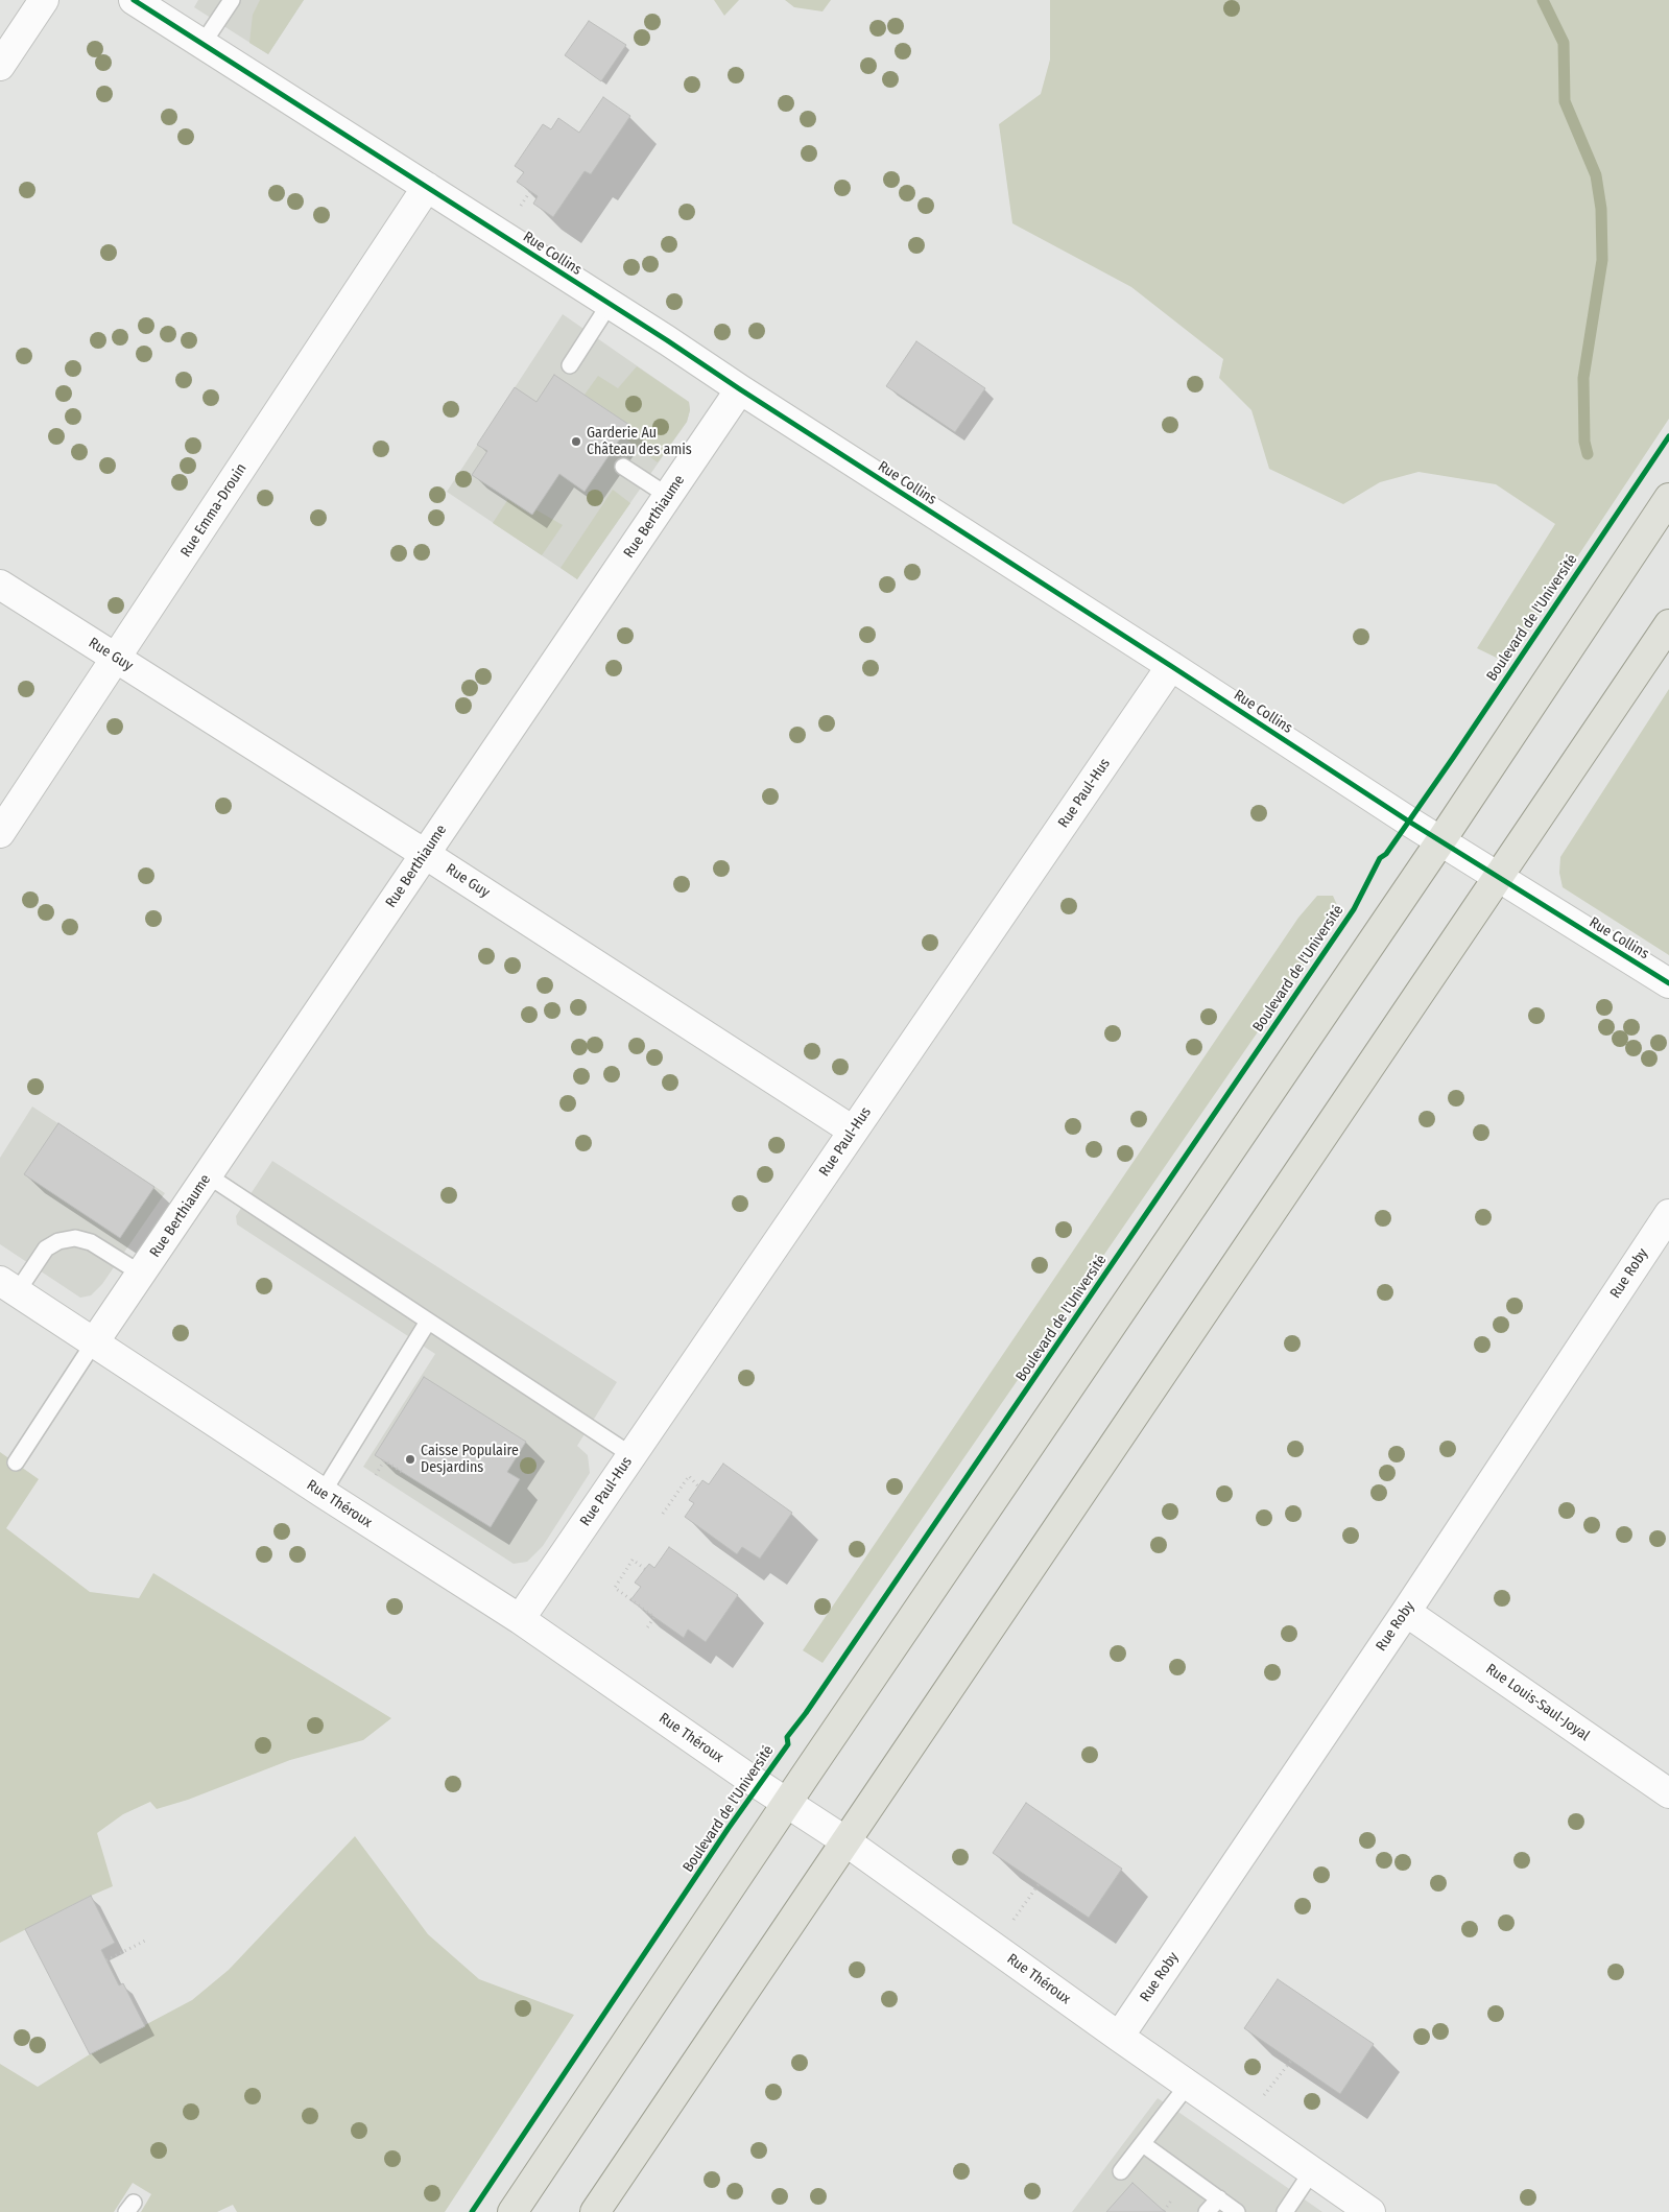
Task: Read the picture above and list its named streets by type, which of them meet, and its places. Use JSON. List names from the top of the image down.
{
  "streets": {
    "street": [
      "Rue Collins",
      "Rue Emma-Drouin",
      "Rue Berthiaume",
      "Rue Guy",
      "Rue Paul-Hus",
      "Rue Roby",
      "Rue Théroux",
      "Rue Louis-Saul-Joyal"
    ],
    "cycle path": ["Boulevard de l'Université"]
  },
  "crossings": [
    ["Rue Collins", "Rue Emma-Drouin"],
    ["Rue Collins", "Rue Berthiaume"],
    ["Rue Collins", "Rue Paul-Hus"],
    ["Rue Emma-Drouin", "Rue Guy"],
    ["Rue Berthiaume", "Rue Guy"],
    ["Rue Berthiaume", "Rue Théroux"],
    ["Rue Guy", "Rue Paul-Hus"],
    ["Rue Paul-Hus", "Rue Théroux"],
    ["Rue Roby", "Rue Théroux"],
    ["Rue Roby", "Rue Louis-Saul-Joyal"]
  ],
  "places": ["Garderie Au Château des amis", "Caisse Populaire Desjardins"]
}
